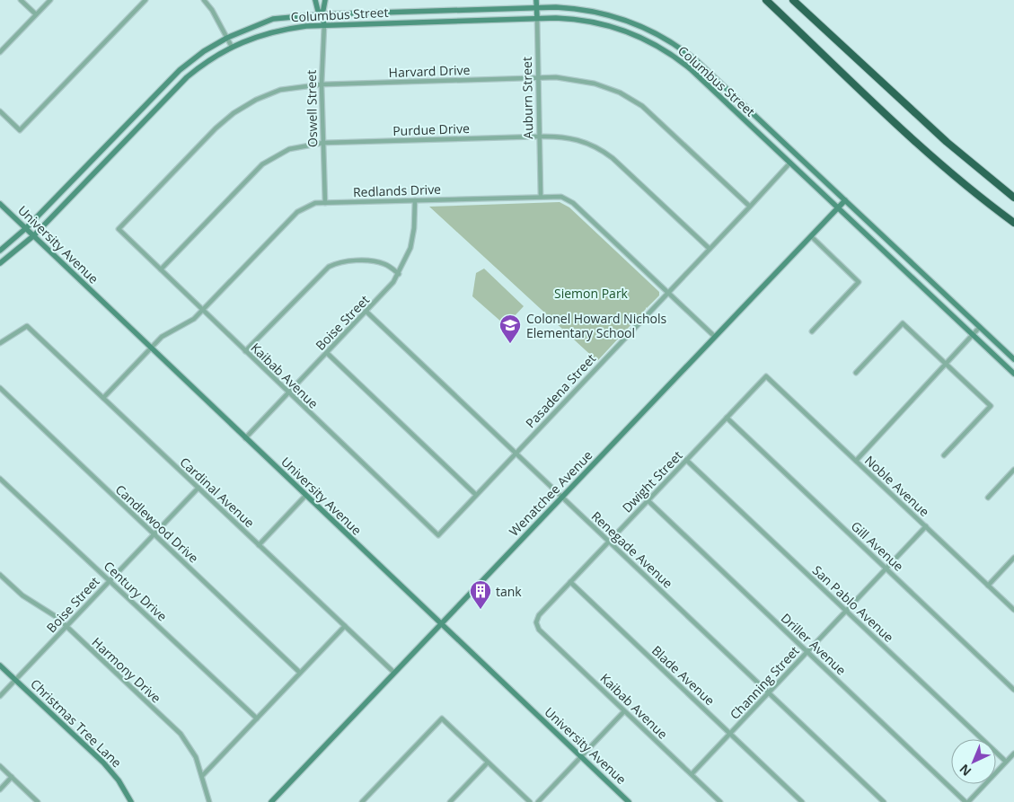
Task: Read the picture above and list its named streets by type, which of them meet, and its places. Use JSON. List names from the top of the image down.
{
  "streets": {
    "main road": [
      "Columbus Street",
      "Auburn Street",
      "Oswell Street",
      "University Avenue",
      "Wenatchee Avenue",
      "Christmas Tree Lane"
    ],
    "street": [
      "Harvard Drive",
      "Purdue Drive",
      "Redlands Drive",
      "Boise Street",
      "Kaibab Avenue",
      "Pasadena Street",
      "Dwight Street",
      "Noble Avenue",
      "Cardinal Avenue",
      "Candlewood Drive",
      "Gill Avenue",
      "Renegade Avenue",
      "Century Drive",
      "San Pablo Avenue",
      "Driller Avenue",
      "Harmony Drive",
      "Blade Avenue",
      "Channing Street"
    ]
  },
  "crossings": [
    ["Columbus Street", "Auburn Street"],
    ["Columbus Street", "Oswell Street"],
    ["Columbus Street", "University Avenue"],
    ["Columbus Street", "Pasadena Street"],
    ["Columbus Street", "Wenatchee Avenue"],
    ["Harvard Drive", "Auburn Street"],
    ["Harvard Drive", "Oswell Street"],
    ["Harvard Drive", "Kaibab Avenue"],
    ["Harvard Drive", "Pasadena Street"],
    ["Auburn Street", "Purdue Drive"],
    ["Auburn Street", "Redlands Drive"],
    ["Oswell Street", "Purdue Drive"],
    ["Oswell Street", "Redlands Drive"],
    ["Purdue Drive", "Kaibab Avenue"],
    ["Purdue Drive", "Pasadena Street"],
    ["Redlands Drive", "University Avenue"],
    ["Redlands Drive", "Boise Street"],
    ["Redlands Drive", "Kaibab Avenue"],
    ["Redlands Drive", "Pasadena Street"],
    ["Redlands Drive", "Cardinal Avenue"],
    ["Redlands Drive", "Wenatchee Avenue"],
    ["University Avenue", "Boise Street"],
    ["University Avenue", "Wenatchee Avenue"],
    ["Boise Street", "Kaibab Avenue"],
    ["Boise Street", "Cardinal Avenue"],
    ["Boise Street", "Candlewood Drive"],
    ["Boise Street", "Renegade Avenue"],
    ["Boise Street", "Century Drive"],
    ["Boise Street", "Harmony Drive"],
    ["Boise Street", "Christmas Tree Lane"],
    ["Kaibab Avenue", "Pasadena Street"],
    ["Kaibab Avenue", "Dwight Street"],
    ["Kaibab Avenue", "Channing Street"],
    ["Pasadena Street", "Renegade Avenue"],
    ["Dwight Street", "Noble Avenue"],
    ["Dwight Street", "Gill Avenue"],
    ["Dwight Street", "Renegade Avenue"],
    ["Dwight Street", "San Pablo Avenue"],
    ["Dwight Street", "Driller Avenue"],
    ["Dwight Street", "Blade Avenue"],
    ["Noble Avenue", "Channing Street"],
    ["Cardinal Avenue", "Wenatchee Avenue"],
    ["Wenatchee Avenue", "Renegade Avenue"],
    ["Gill Avenue", "Channing Street"],
    ["Renegade Avenue", "Channing Street"],
    ["San Pablo Avenue", "Channing Street"],
    ["Driller Avenue", "Channing Street"],
    ["Blade Avenue", "Channing Street"]
  ],
  "parks": ["Siemon Park"],
  "places": {
    "school or university": ["Colonel Howard Nichols Elementary School"],
    "building": ["tank"]
  },
  "north": "bottom left"
}
